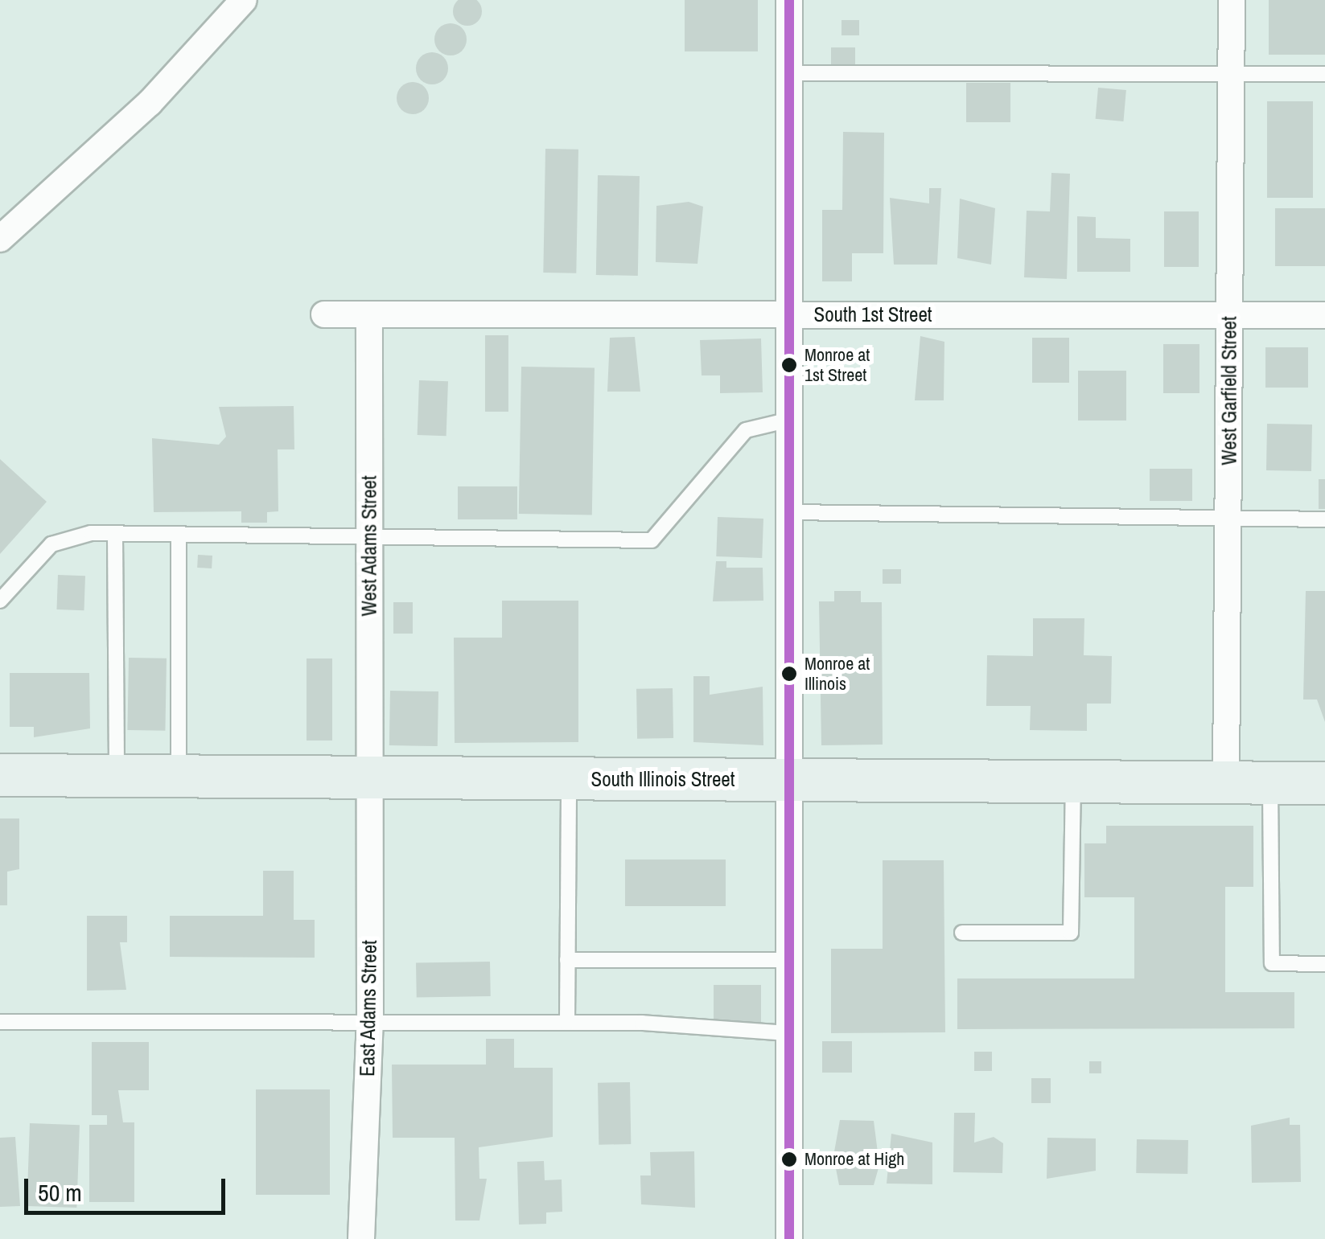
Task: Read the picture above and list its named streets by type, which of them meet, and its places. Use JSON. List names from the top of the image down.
{
  "streets": {
    "main road": ["South Illinois Street"],
    "street": [
      "South 1st Street",
      "West Garfield Street",
      "West Adams Street",
      "East Adams Street"
    ]
  },
  "crossings": [
    ["South 1st Street", "West Garfield Street"],
    ["South 1st Street", "West Adams Street"],
    ["West Garfield Street", "South Illinois Street"],
    ["West Adams Street", "South Illinois Street"],
    ["West Adams Street", "East Adams Street"],
    ["South Illinois Street", "East Adams Street"]
  ],
  "places": ["Monroe at 1st Street", "Monroe at Illinois", "Monroe at High"],
  "scale_bar": "50 m"
}
